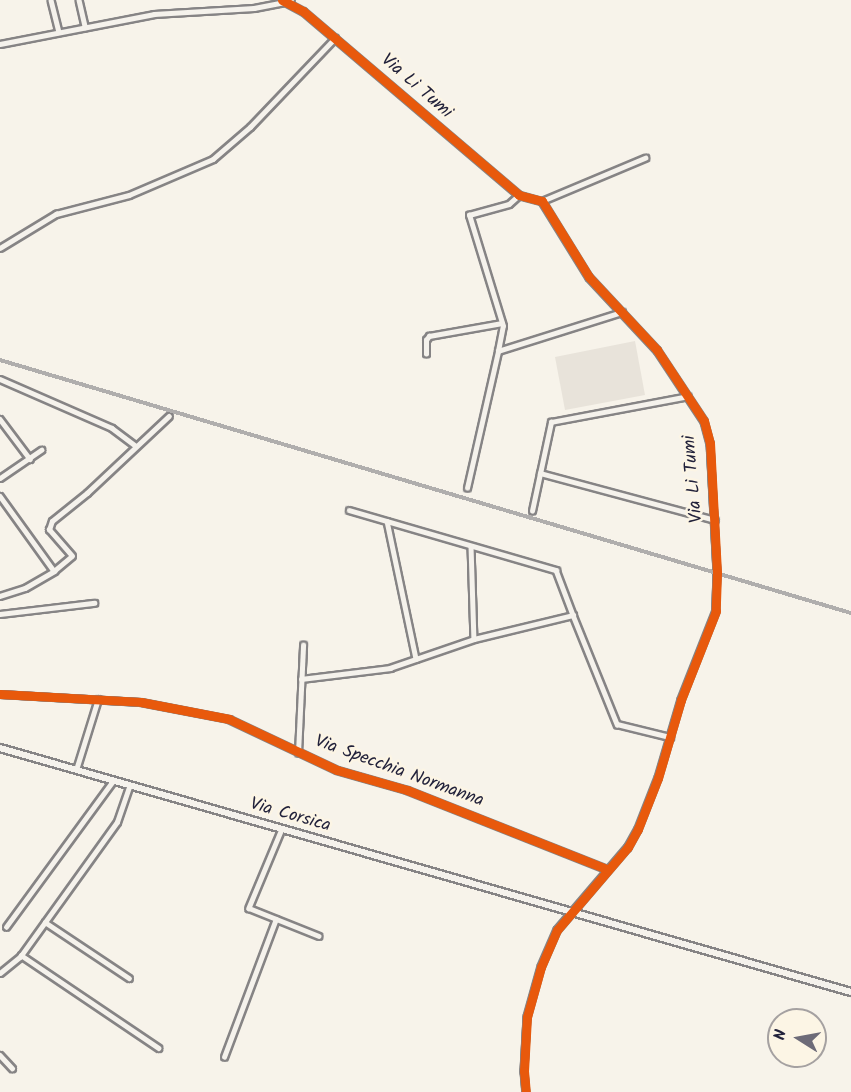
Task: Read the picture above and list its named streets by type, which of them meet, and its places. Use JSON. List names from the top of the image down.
{
  "streets": {
    "main road": ["Via Corsica"],
    "street": ["Via Li Tumi", "Via Specchia Normanna"]
  },
  "crossings": [
    ["Via Li Tumi", "Via Specchia Normanna"],
    ["Via Li Tumi", "Via Corsica"]
  ],
  "north": "left"
}
